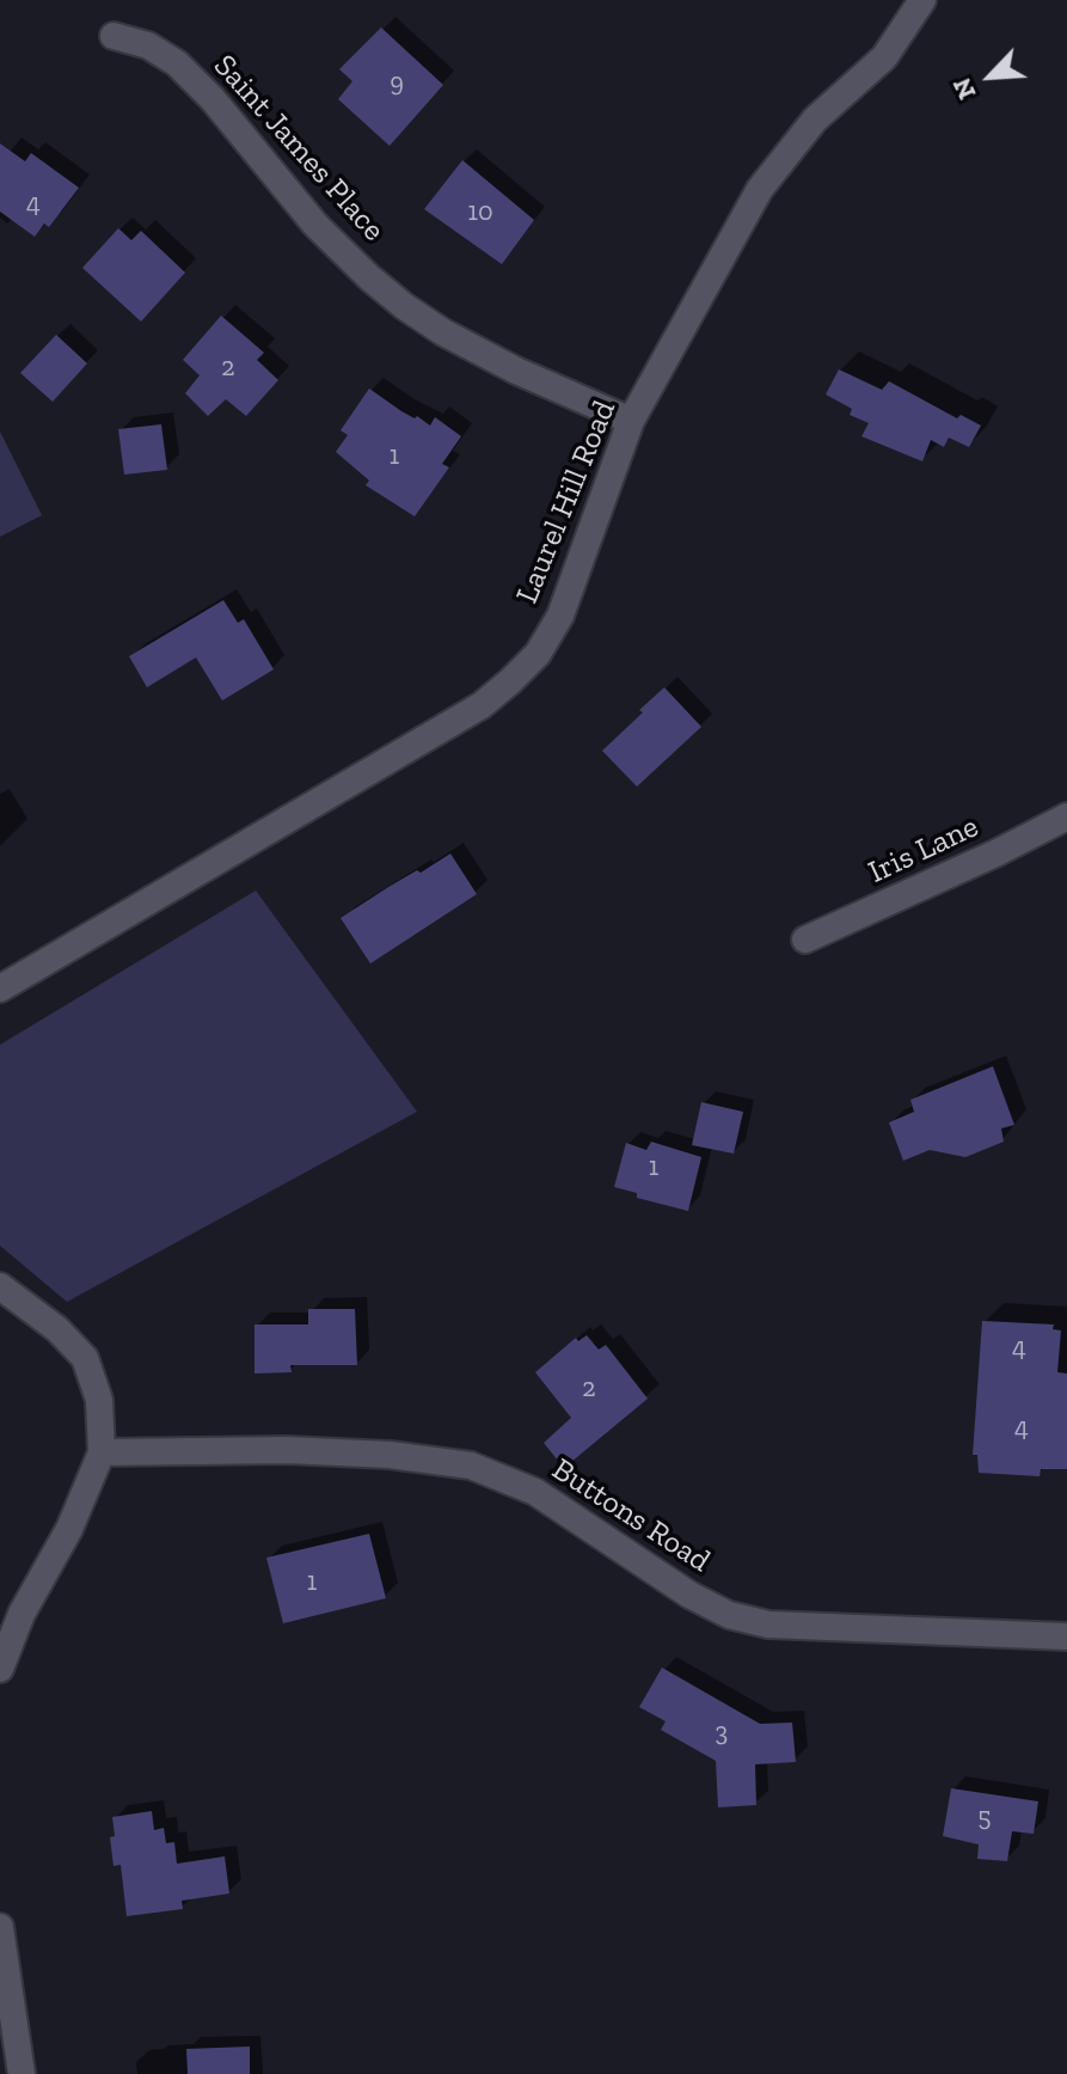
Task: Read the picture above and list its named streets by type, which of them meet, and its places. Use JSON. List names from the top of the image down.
{
  "streets": {
    "street": [
      "Saint James Place",
      "Laurel Hill Road",
      "Iris Lane",
      "Buttons Road"
    ]
  },
  "crossings": [
    ["Saint James Place", "Laurel Hill Road"]
  ],
  "house_numbers": [
    "9",
    "4",
    "10",
    "2",
    "1",
    "1",
    "4",
    "2",
    "4",
    "1",
    "3",
    "5"
  ],
  "north": "bottom left"
}
